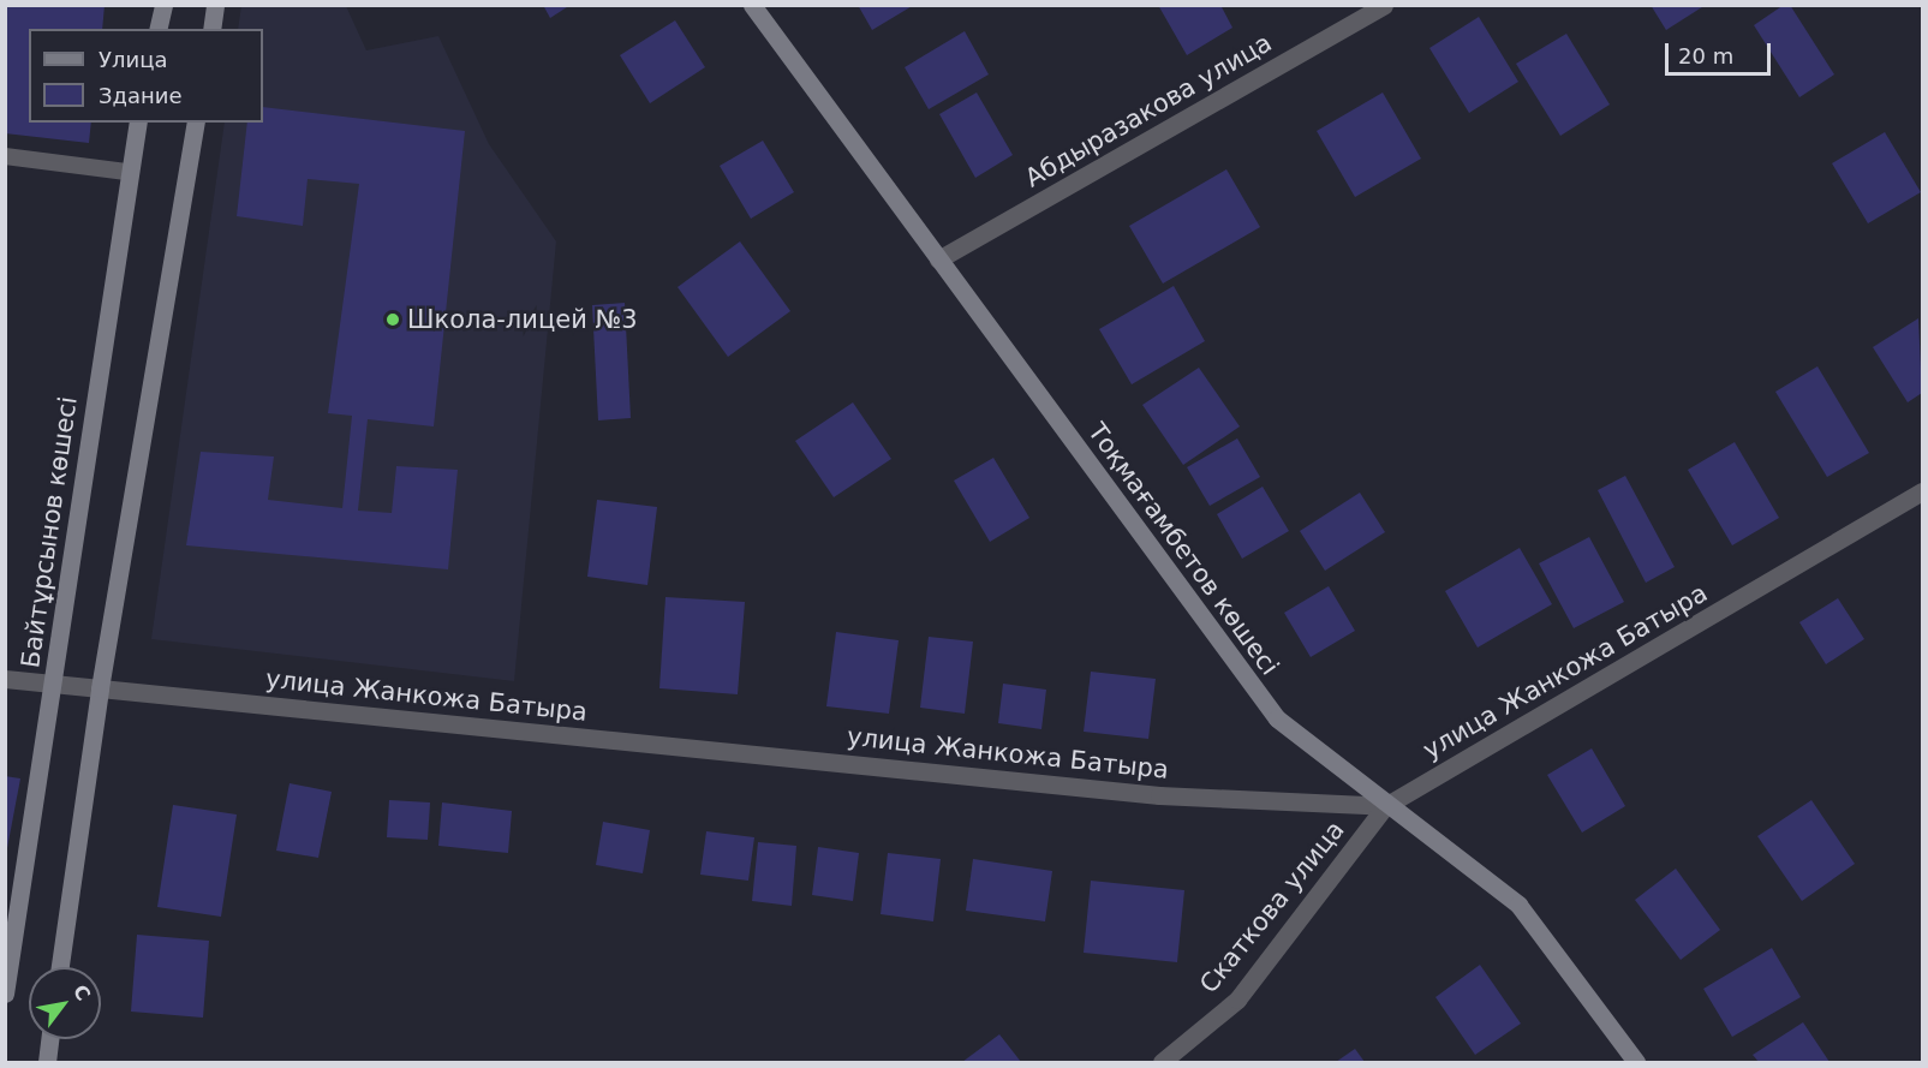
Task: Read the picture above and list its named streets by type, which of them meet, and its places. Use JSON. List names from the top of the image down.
{
  "streets": {
    "main road": ["Байтұрсынов көшесі", "Тоқмағамбетов көшесі"],
    "street": ["Абдыразакова улица", "улица Жанкожа Батыра", "Скаткова улица"]
  },
  "crossings": [
    ["Абдыразакова улица", "Тоқмағамбетов көшесі"],
    ["Байтұрсынов көшесі", "улица Жанкожа Батыра"],
    ["Тоқмағамбетов көшесі", "улица Жанкожа Батыра"],
    ["Тоқмағамбетов көшесі", "Скаткова улица"],
    ["улица Жанкожа Батыра", "Скаткова улица"]
  ],
  "places": ["Школа-лицей №3"],
  "legend": ["Улица", "Здание"],
  "scale_bar": "20 m",
  "north": "top right"
}
